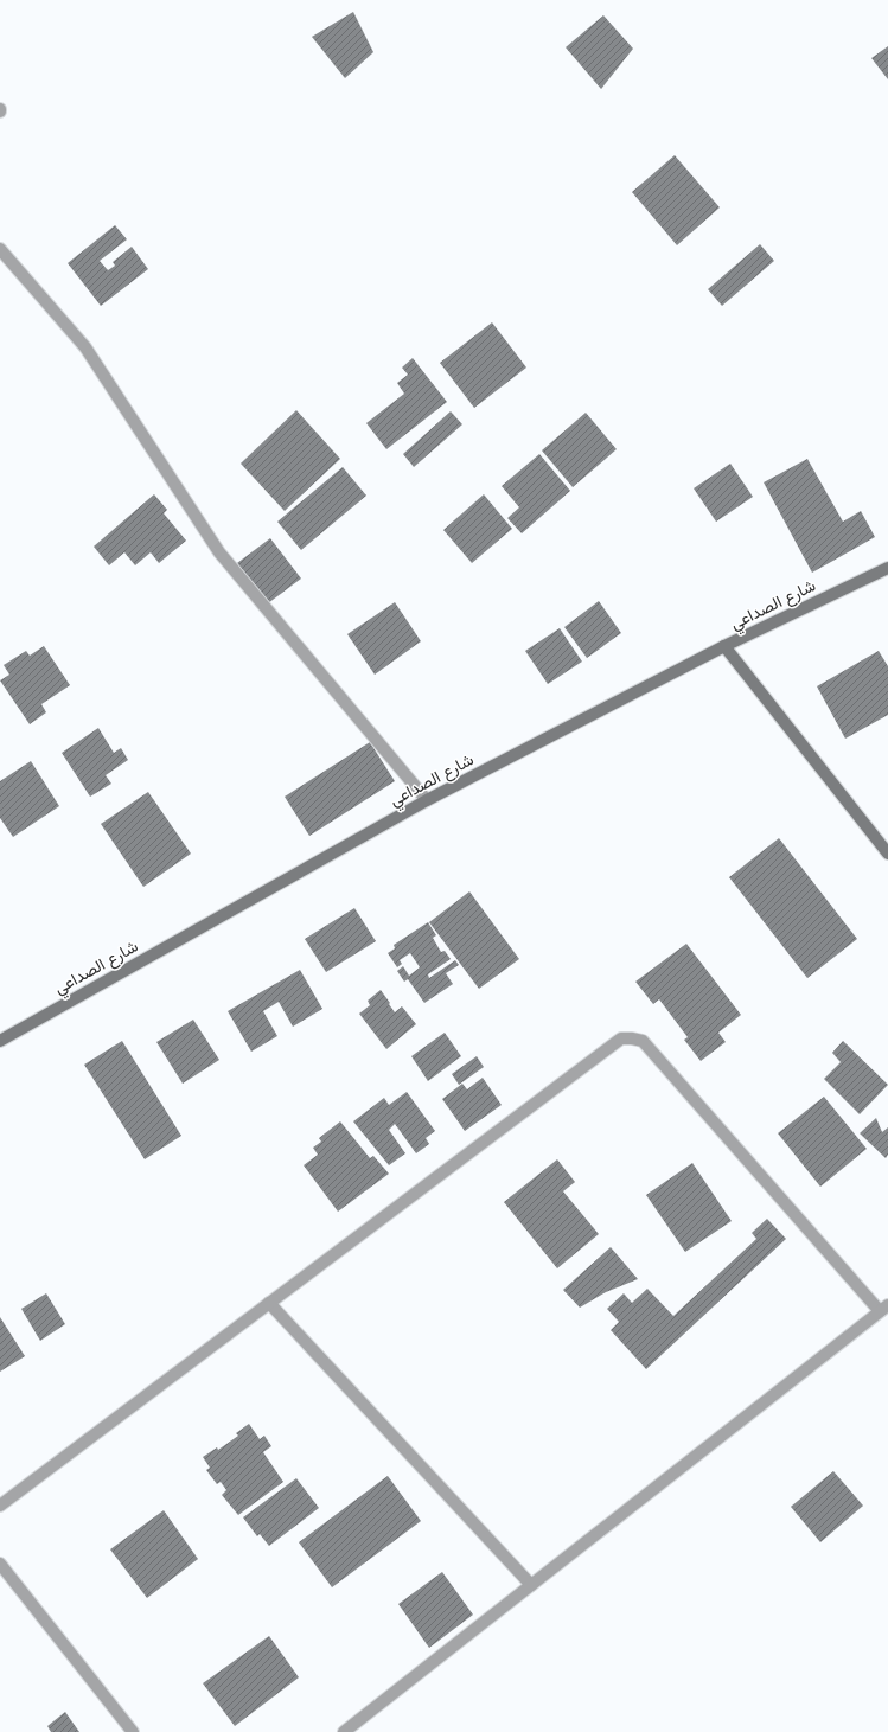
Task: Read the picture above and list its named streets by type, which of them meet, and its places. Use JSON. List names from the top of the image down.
{
  "streets": {
    "street": ["شارع الصداعي"]
  }
}
